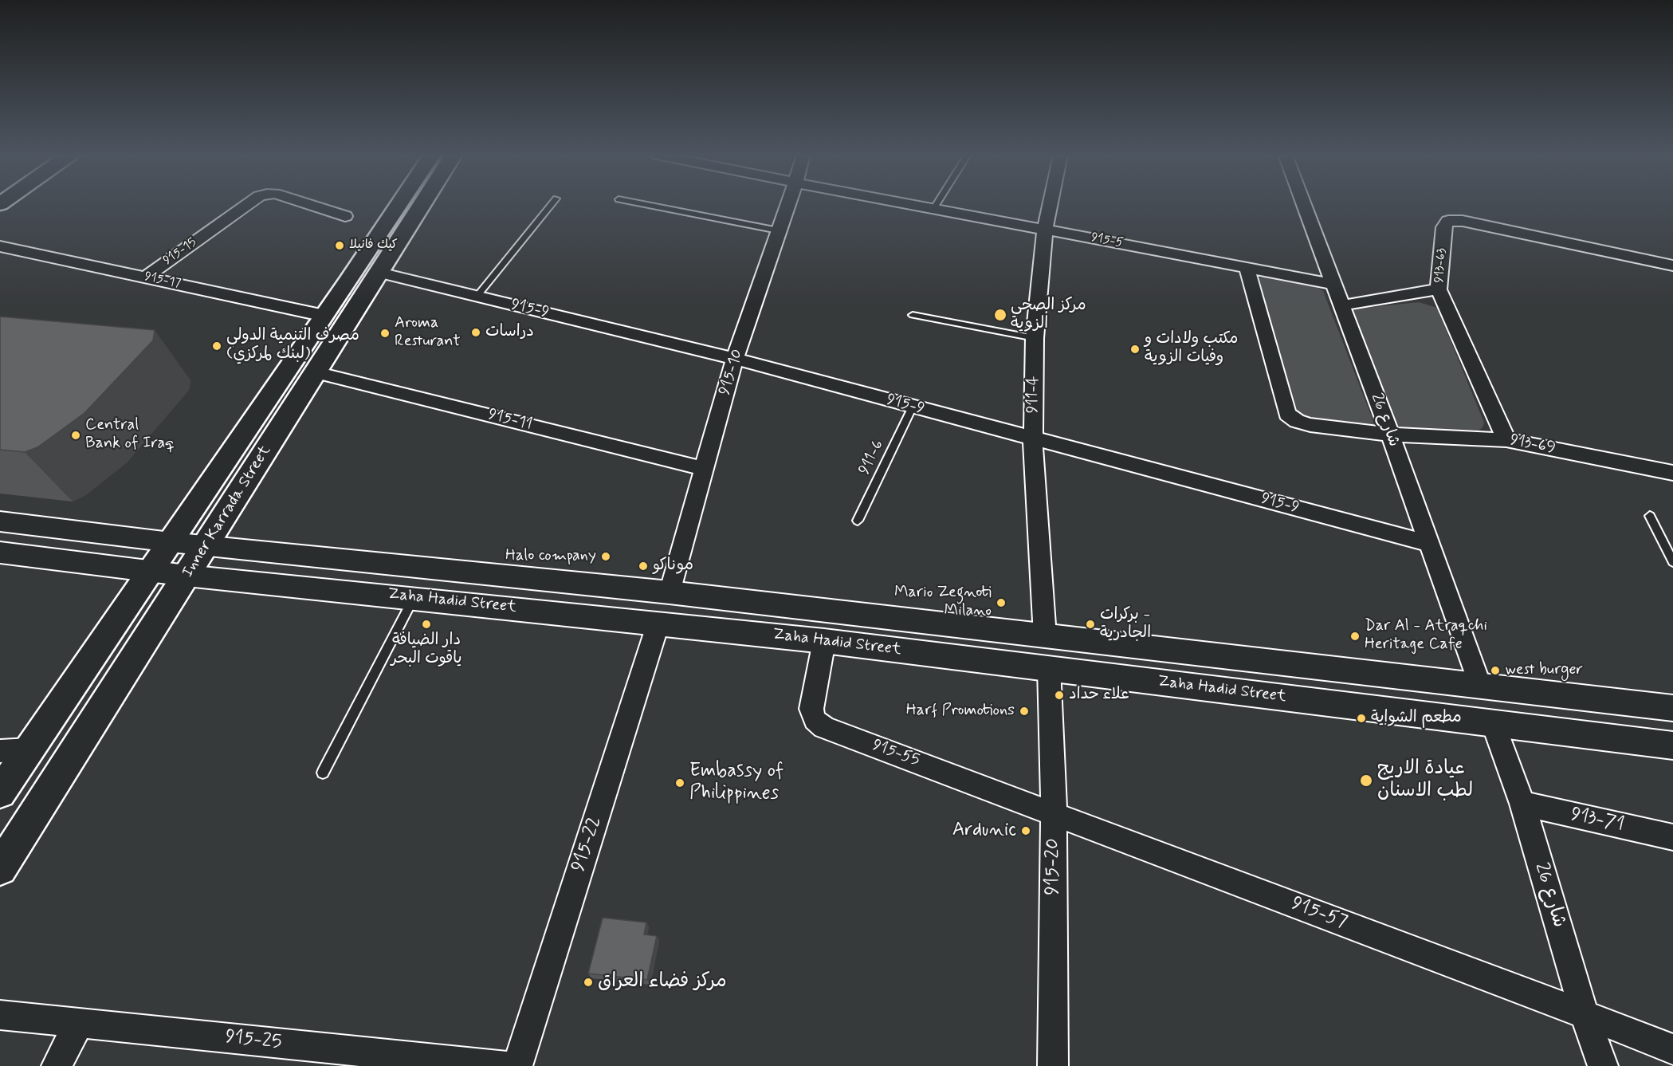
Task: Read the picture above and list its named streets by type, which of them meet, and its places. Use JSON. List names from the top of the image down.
{
  "streets": {
    "main road": ["Inner Karrada Street"],
    "street": [
      "915-5",
      "915-15",
      "913-63",
      "915-17",
      "915-9",
      "915-10",
      "911-4",
      "915-11",
      "شارع 26",
      "913-69",
      "Zaha Hadid Street",
      "915-55",
      "913-71",
      "915-22",
      "915-20",
      "915-57",
      "915-25"
    ],
    "lane": ["911-6"]
  },
  "crossings": [
    ["915-5", "911-4"],
    ["915-5", "شارع 26"],
    ["915-5", "913-69"],
    ["915-15", "915-17"],
    ["913-63", "913-69"],
    ["915-17", "Inner Karrada Street"],
    ["915-9", "915-10"],
    ["915-9", "911-4"],
    ["915-9", "شارع 26"],
    ["915-9", "911-6"],
    ["915-9", "Inner Karrada Street"],
    ["915-10", "915-11"],
    ["915-10", "Zaha Hadid Street"],
    ["911-4", "Zaha Hadid Street"],
    ["915-11", "Inner Karrada Street"],
    ["شارع 26", "913-69"],
    ["شارع 26", "Zaha Hadid Street"],
    ["شارع 26", "913-71"],
    ["شارع 26", "915-57"],
    ["Inner Karrada Street", "Zaha Hadid Street"],
    ["Zaha Hadid Street", "915-55"],
    ["Zaha Hadid Street", "915-22"],
    ["Zaha Hadid Street", "915-20"],
    ["915-55", "915-20"],
    ["915-55", "915-57"],
    ["915-20", "915-57"]
  ],
  "places": [
    "كيك فانيلا",
    "مركز الصحي الزوية",
    "دراسات",
    "Aroma Resturant",
    "مصرف التنمية الدولي (لبنك لمركزي)",
    "مكتب ولادات و وفيات الزوية",
    "Central Bank of Iraq",
    "Halo company",
    "موناكو",
    "Mario Zegnoti Milano",
    "دار الضيافة ياقوت البحر",
    "بركرات - الجادرية",
    "Dar Al - Atraqchi Heritage Cafe",
    "west burger",
    "علاء حداد",
    "Harf Promotions",
    "مطعم الشواية",
    "عيادة الاريج لطب الاسنان",
    "Embassy of Philippines",
    "Ardunic",
    "مركز فضاء العراق"
  ]
}
